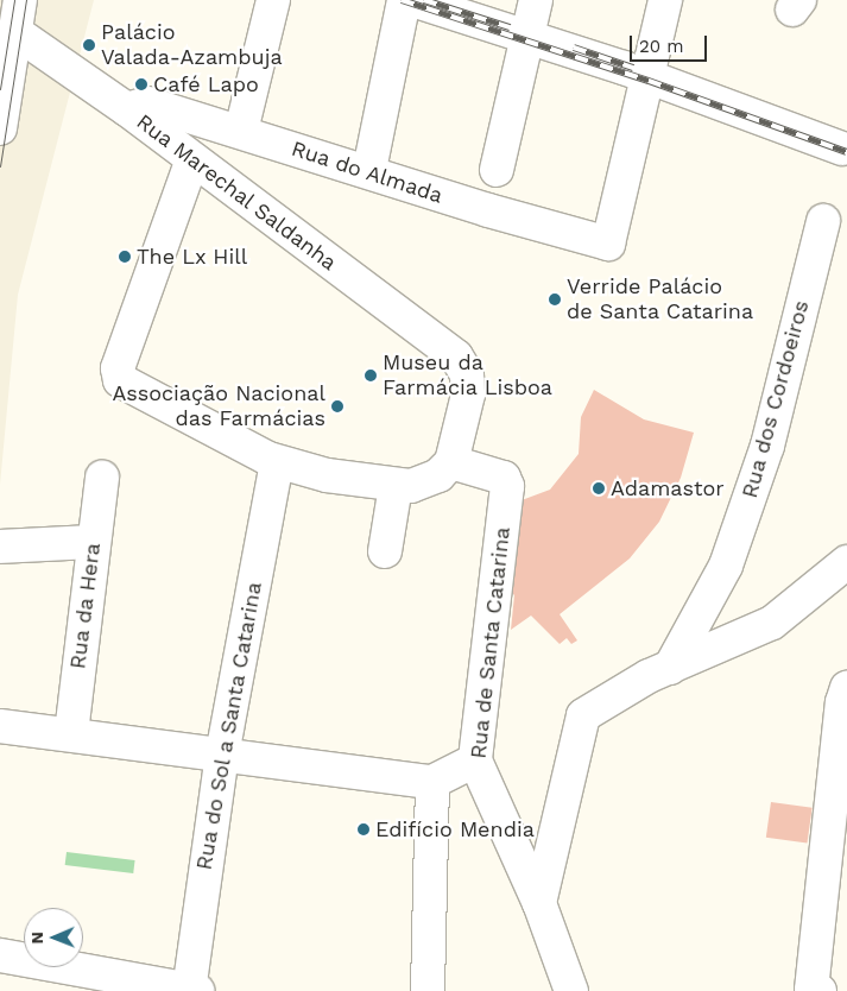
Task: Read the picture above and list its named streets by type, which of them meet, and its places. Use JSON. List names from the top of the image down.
{
  "streets": {
    "street": [
      "Rua do Almada",
      "Rua Marechal Saldanha",
      "Rua dos Cordoeiros",
      "Rua da Hera",
      "Rua de Santa Catarina",
      "Rua do Sol a Santa Catarina"
    ]
  },
  "crossings": [
    ["Rua do Almada", "Rua Marechal Saldanha"],
    ["Rua Marechal Saldanha", "Rua de Santa Catarina"]
  ],
  "places": [
    "Palácio Valada-Azambuja",
    "Café Lapo",
    "The Lx Hill",
    "Verride Palácio de Santa Catarina",
    "Museu da Farmácia Lisboa",
    "Associação Nacional das Farmácias",
    "Adamastor",
    "Edifício Mendia"
  ],
  "scale_bar": "20 m",
  "north": "left"
}
